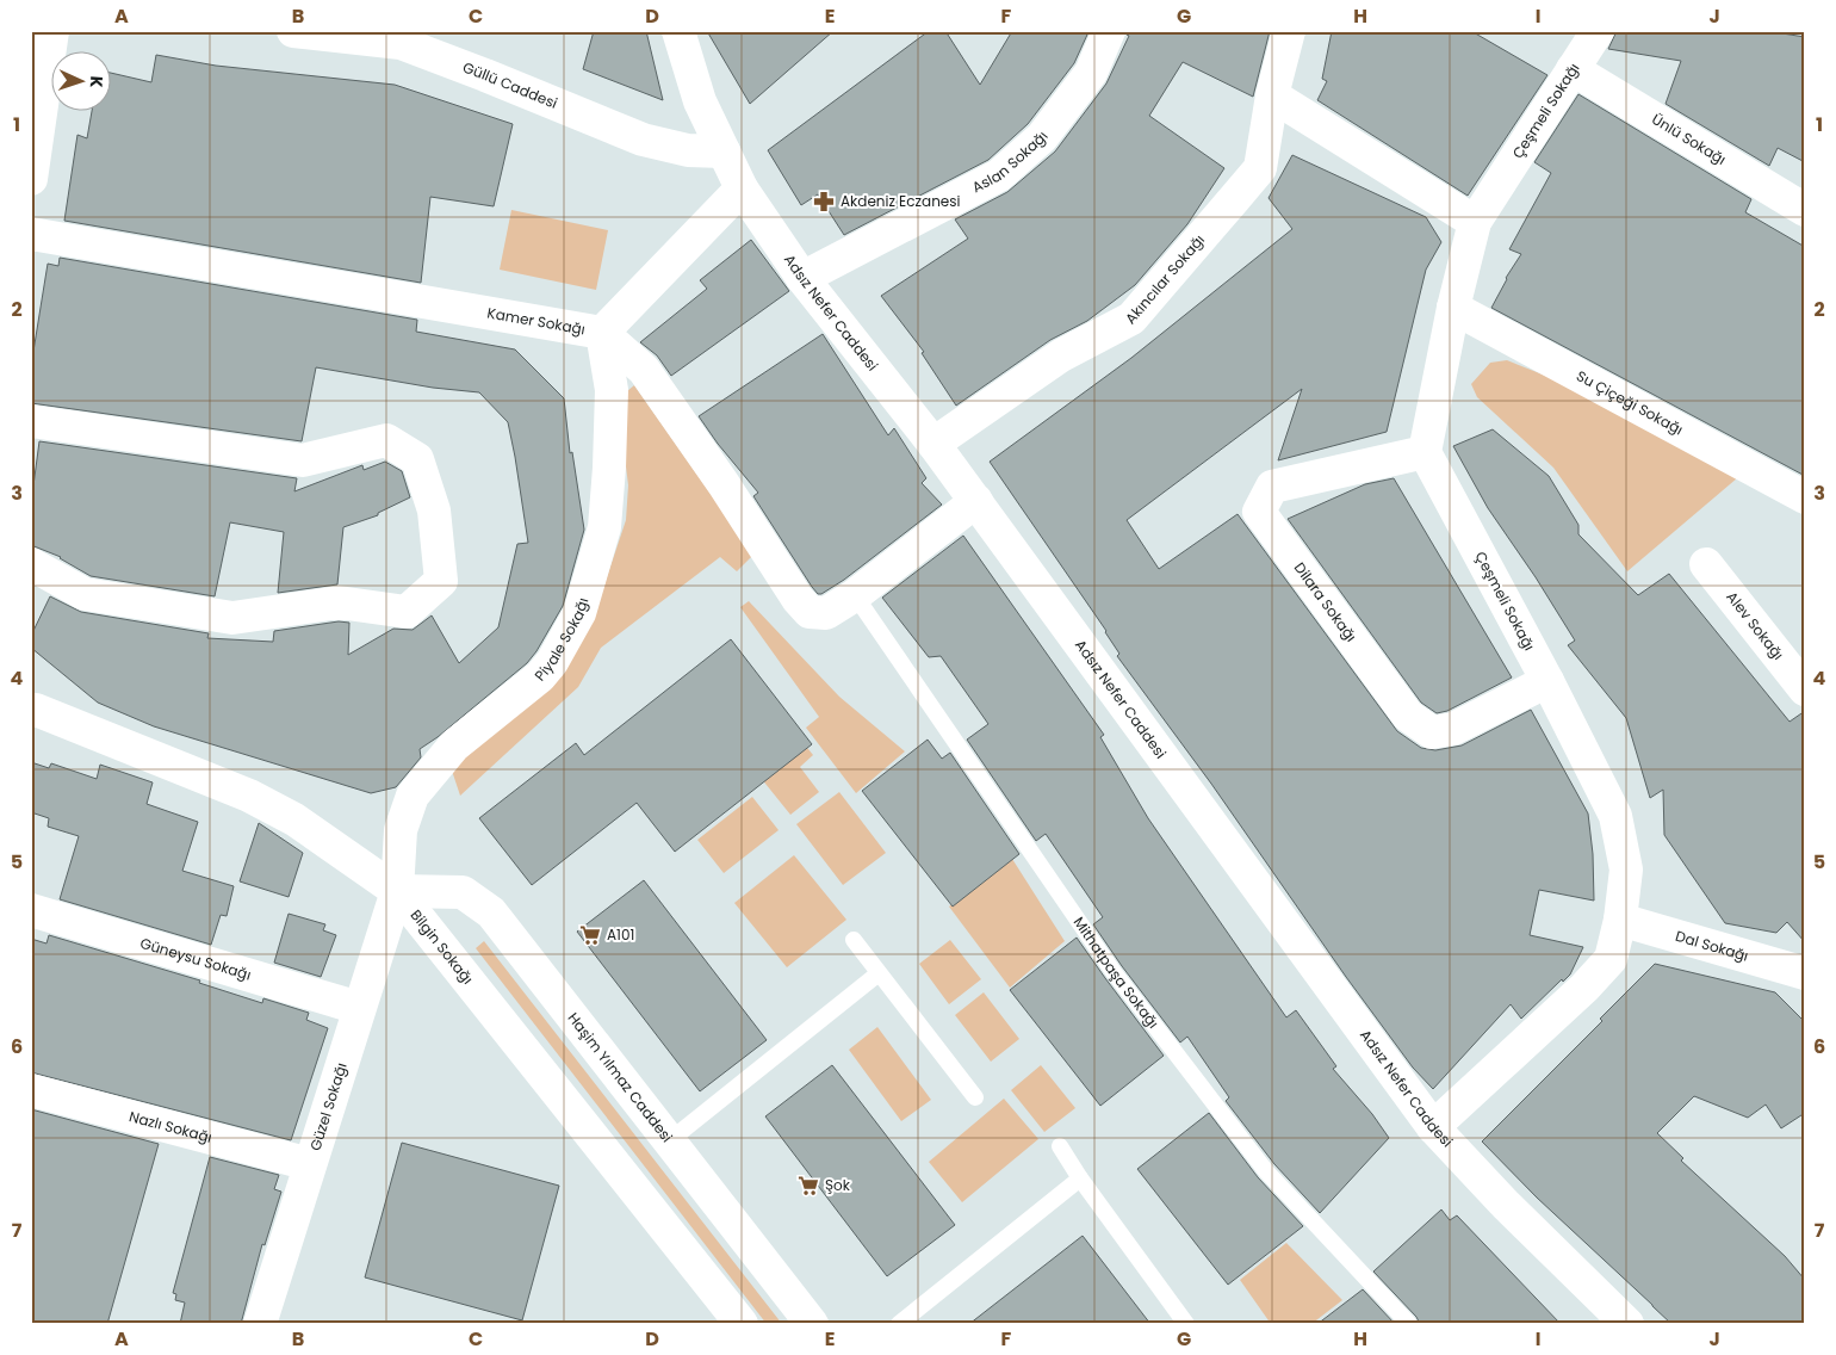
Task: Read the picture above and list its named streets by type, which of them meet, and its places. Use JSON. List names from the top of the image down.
{
  "streets": {
    "street": [
      "Güllü Caddesi",
      "Çeşmeli Sokağı",
      "Ünlü Sokağı",
      "Aslan Sokağı",
      "Akıncılar Sokağı",
      "Adsız Nefer Caddesi",
      "Kamer Sokağı",
      "Su Çiçeği Sokağı",
      "Dilara Sokağı",
      "Alev Sokağı",
      "Piyale Sokağı",
      "Bilgin Sokağı",
      "Dal Sokağı",
      "Güneysu Sokağı",
      "Haşim Yılmaz Caddesi",
      "Güzel Sokağı",
      "Nazlı Sokağı"
    ],
    "lane": ["Mithatpaşa Sokağı"]
  },
  "crossings": [
    ["Güllü Caddesi", "Adsız Nefer Caddesi"],
    ["Çeşmeli Sokağı", "Ünlü Sokağı"],
    ["Çeşmeli Sokağı", "Adsız Nefer Caddesi"],
    ["Çeşmeli Sokağı", "Su Çiçeği Sokağı"],
    ["Çeşmeli Sokağı", "Dilara Sokağı"],
    ["Çeşmeli Sokağı", "Dal Sokağı"],
    ["Aslan Sokağı", "Adsız Nefer Caddesi"],
    ["Akıncılar Sokağı", "Adsız Nefer Caddesi"],
    ["Adsız Nefer Caddesi", "Kamer Sokağı"],
    ["Kamer Sokağı", "Piyale Sokağı"],
    ["Kamer Sokağı", "Mithatpaşa Sokağı"],
    ["Piyale Sokağı", "Bilgin Sokağı"],
    ["Piyale Sokağı", "Haşim Yılmaz Caddesi"],
    ["Piyale Sokağı", "Güzel Sokağı"],
    ["Bilgin Sokağı", "Haşim Yılmaz Caddesi"],
    ["Bilgin Sokağı", "Güzel Sokağı"],
    ["Güneysu Sokağı", "Güzel Sokağı"],
    ["Haşim Yılmaz Caddesi", "Güzel Sokağı"],
    ["Güzel Sokağı", "Nazlı Sokağı"]
  ],
  "places": {
    "pharmacy": ["Akdeniz Eczanesi"],
    "supermarket": ["A101", "Şok"]
  },
  "north": "right",
  "grid": {
    "columns": [
      "A",
      "B",
      "C",
      "D",
      "E",
      "F",
      "G",
      "H",
      "I",
      "J"
    ],
    "rows": [
      "1",
      "2",
      "3",
      "4",
      "5",
      "6",
      "7"
    ]
  }
}
